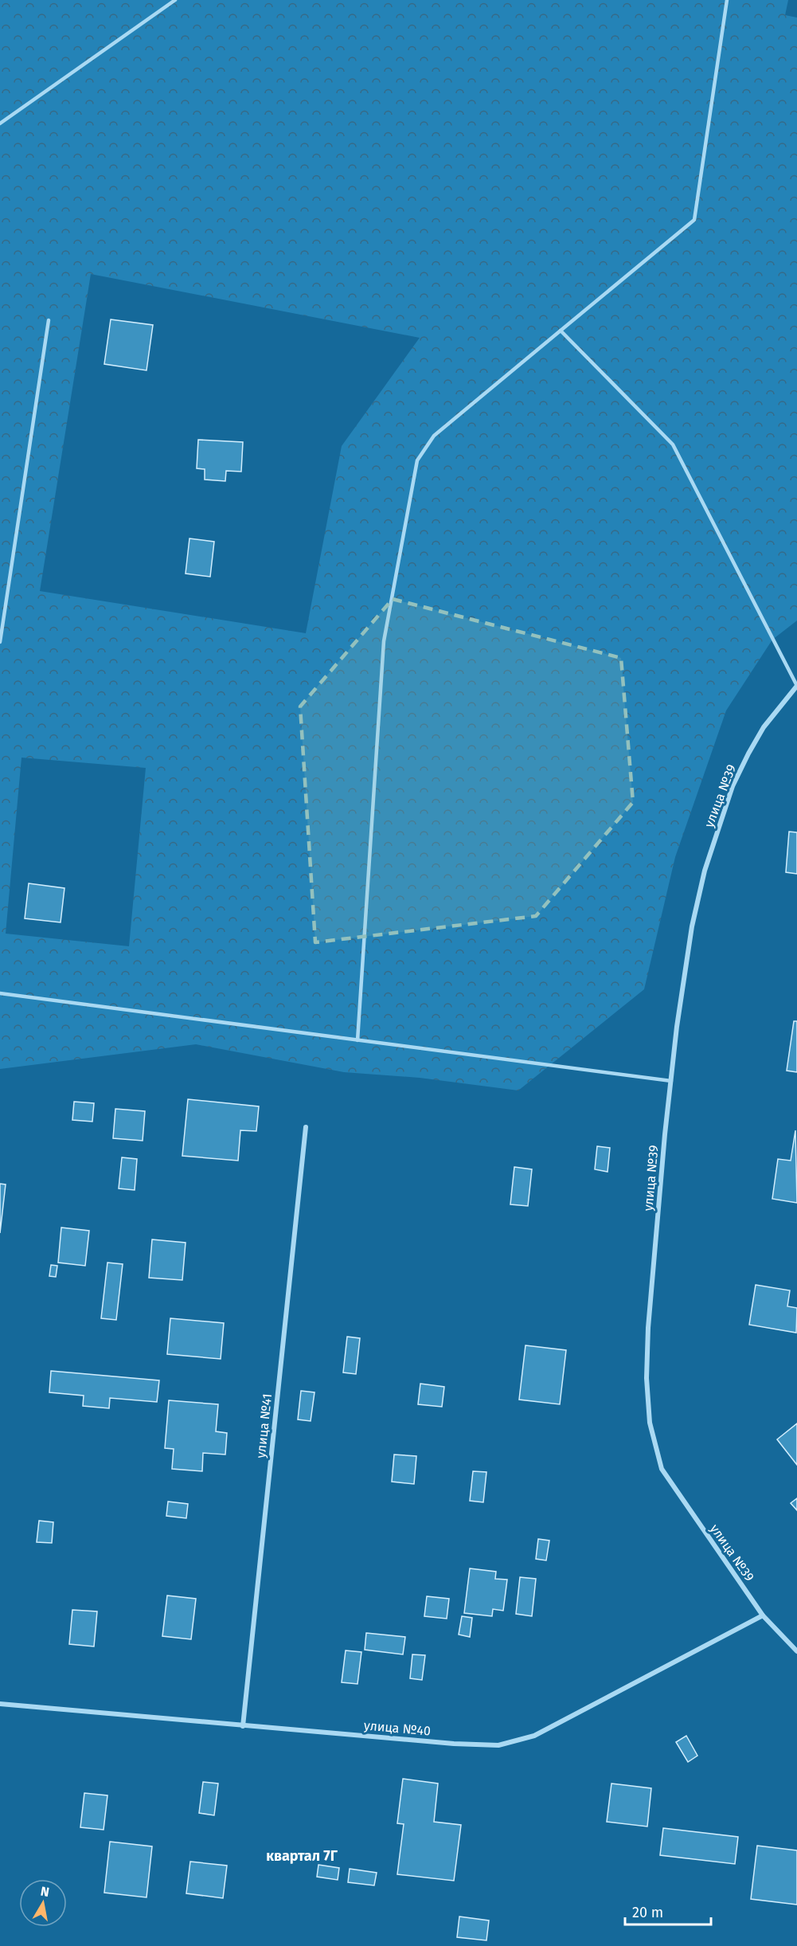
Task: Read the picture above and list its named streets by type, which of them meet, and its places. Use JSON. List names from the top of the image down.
{
  "streets": {
    "street": ["улица №39", "улица №41", "улица №40"]
  },
  "crossings": [
    ["улица №39", "улица №40"],
    ["улица №41", "улица №40"]
  ],
  "districts": ["квартал 7Г"],
  "scale_bar": "20 m",
  "north": "top"
}
